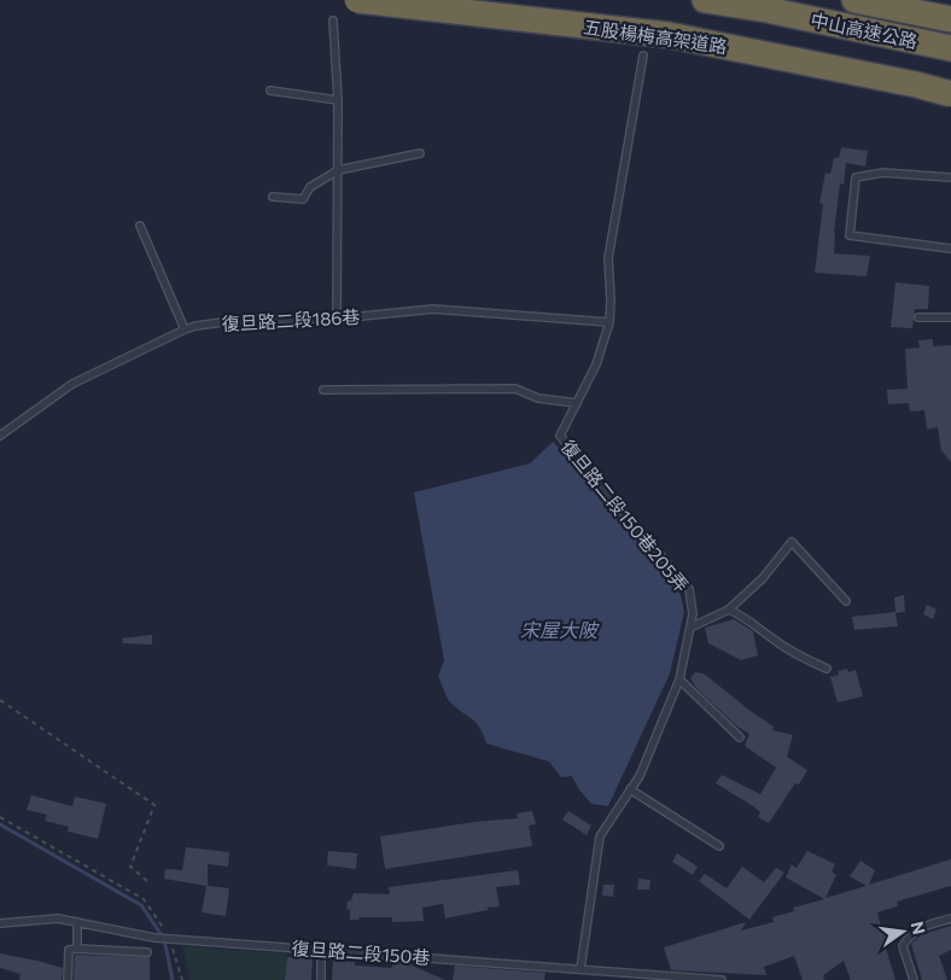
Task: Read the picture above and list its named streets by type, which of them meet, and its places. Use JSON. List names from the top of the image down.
{
  "streets": {
    "highway": ["中山高速公路", "五股楊梅高架道路"],
    "lane": ["復旦路二段186巷", "復旦路二段150巷205弄", "復旦路二段150巷"]
  },
  "crossings": [
    ["復旦路二段186巷", "復旦路二段150巷205弄"],
    ["復旦路二段150巷205弄", "復旦路二段150巷"]
  ],
  "water": ["宋屋大陂"],
  "north": "right"
}
